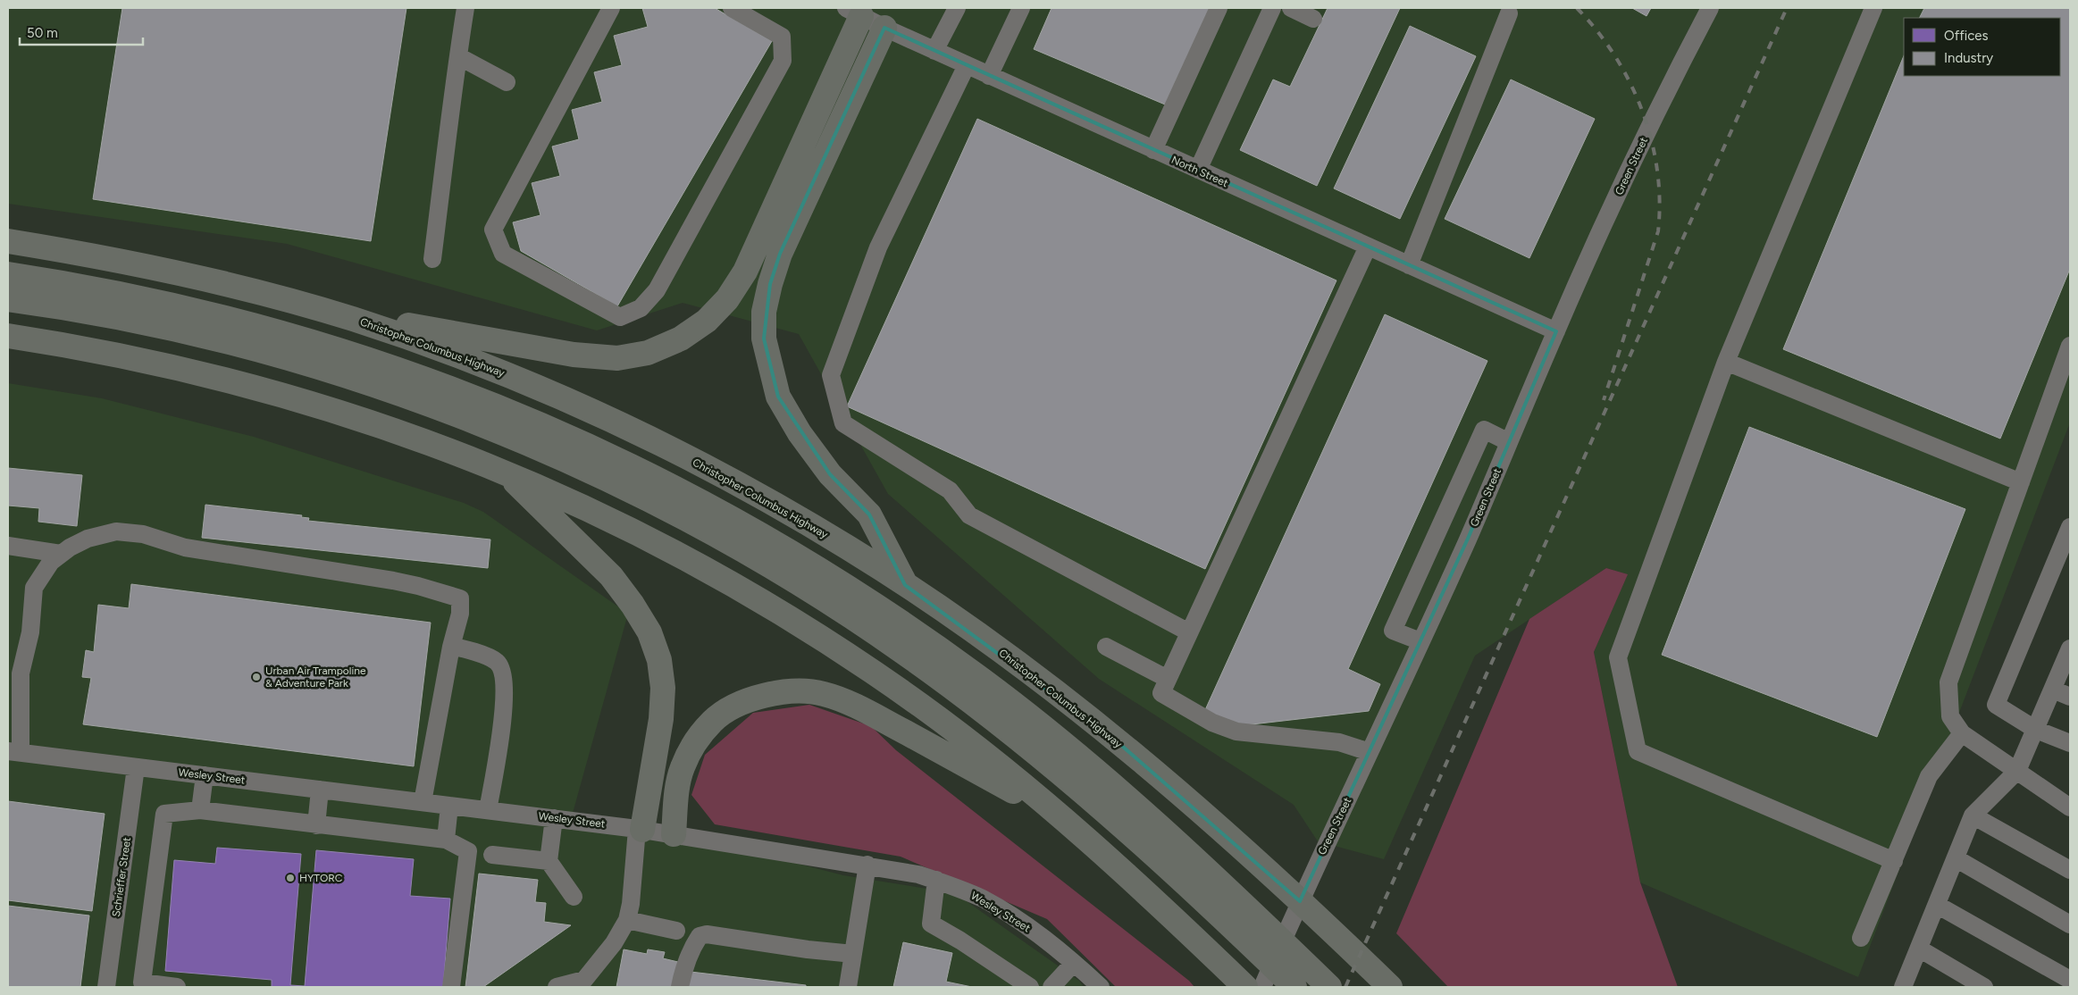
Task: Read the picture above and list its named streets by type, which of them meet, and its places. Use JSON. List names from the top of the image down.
{
  "streets": {
    "highway": ["Christopher Columbus Highway"],
    "street": [
      "Green Street",
      "North Street",
      "Wesley Street",
      "Schrieffer Street"
    ]
  },
  "crossings": [
    ["Green Street", "North Street"],
    ["Wesley Street", "Schrieffer Street"]
  ],
  "places": ["Urban Air Trampoline & Adventure Park", "HYTORC"],
  "legend": ["Offices", "Industry"],
  "scale_bar": "50 m"
}
